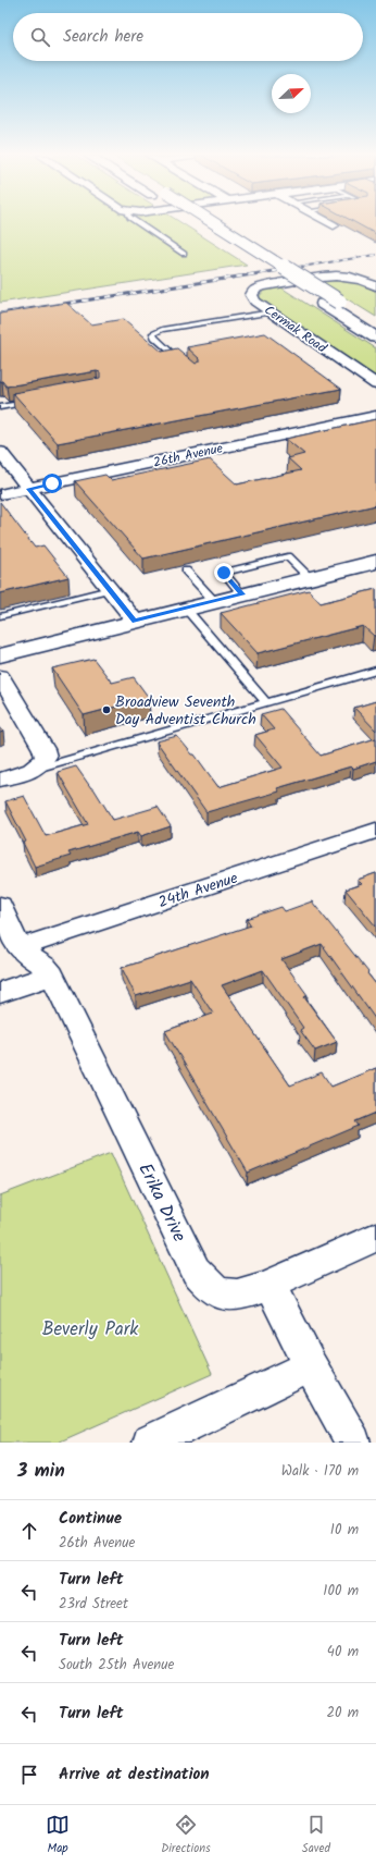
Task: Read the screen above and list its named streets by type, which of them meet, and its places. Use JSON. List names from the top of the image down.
{
  "streets": {
    "street": [
      "Cermak Road",
      "26th Avenue",
      "24th Avenue",
      "Erika Drive"
    ]
  },
  "crossings": [
    ["24th Avenue", "Erika Drive"]
  ],
  "parks": ["Beverly Park"],
  "places": ["Broadview Seventh Day Adventist Church"],
  "north": "top right",
  "page": {
    "search": "Search here",
    "heading": ["3 min", "Walk · 170 m"],
    "list": [
      ["Continue", "26th Avenue", "10 m"],
      ["Turn left", "23rd Street", "100 m"],
      ["Turn left", "South 25th Avenue", "40 m"],
      ["Turn left", "20 m"],
      "Arrive at destination"
    ],
    "nav": ["Map", "Directions", "Saved"]
  }
}
